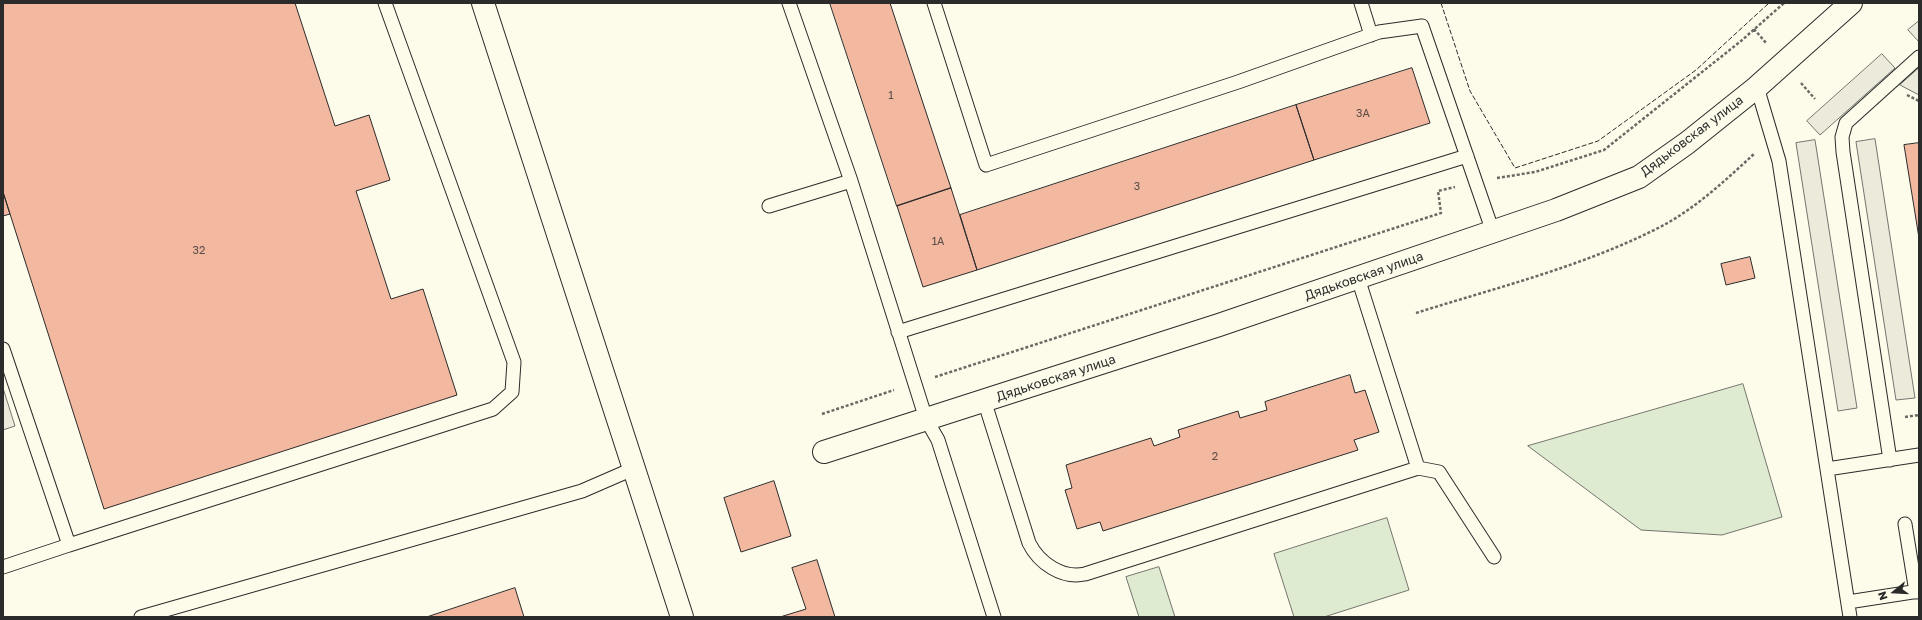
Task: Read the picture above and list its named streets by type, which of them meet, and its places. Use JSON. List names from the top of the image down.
{
  "streets": {
    "street": ["Дядьковская улица"]
  },
  "house_numbers": [
    "1",
    "3А",
    "3",
    "1А",
    "32",
    "2"
  ],
  "north": "left"
}
